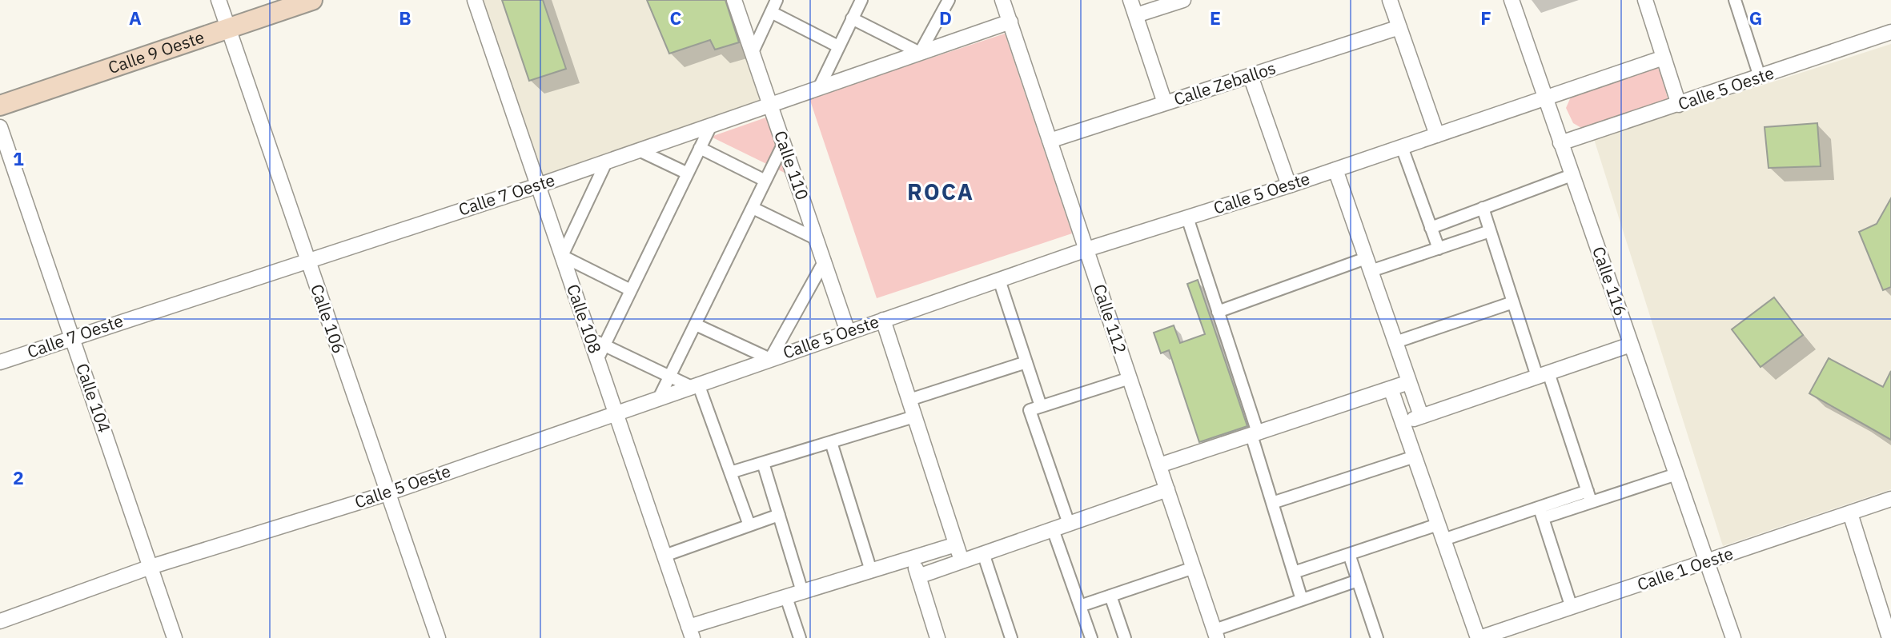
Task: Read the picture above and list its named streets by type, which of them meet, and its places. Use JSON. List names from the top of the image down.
{
  "streets": {
    "main road": ["Calle 9 Oeste"],
    "street": [
      "Calle Zeballos",
      "Calle 5 Oeste",
      "Calle 110",
      "Calle 7 Oeste",
      "Calle 116",
      "Calle 106",
      "Calle 108",
      "Calle 112",
      "Calle 104",
      "Calle 1 Oeste"
    ]
  },
  "crossings": [
    ["Calle 9 Oeste", "Calle 106"],
    ["Calle Zeballos", "Calle 112"],
    ["Calle 5 Oeste", "Calle 110"],
    ["Calle 5 Oeste", "Calle 116"],
    ["Calle 5 Oeste", "Calle 106"],
    ["Calle 5 Oeste", "Calle 108"],
    ["Calle 5 Oeste", "Calle 112"],
    ["Calle 5 Oeste", "Calle 104"],
    ["Calle 110", "Calle 7 Oeste"],
    ["Calle 7 Oeste", "Calle 106"],
    ["Calle 7 Oeste", "Calle 108"],
    ["Calle 7 Oeste", "Calle 112"],
    ["Calle 7 Oeste", "Calle 104"],
    ["Calle 116", "Calle 1 Oeste"]
  ],
  "districts": ["ROCA"],
  "grid": {
    "columns": [
      "A",
      "B",
      "C",
      "D",
      "E",
      "F",
      "G"
    ],
    "rows": ["1", "2"]
  }
}
